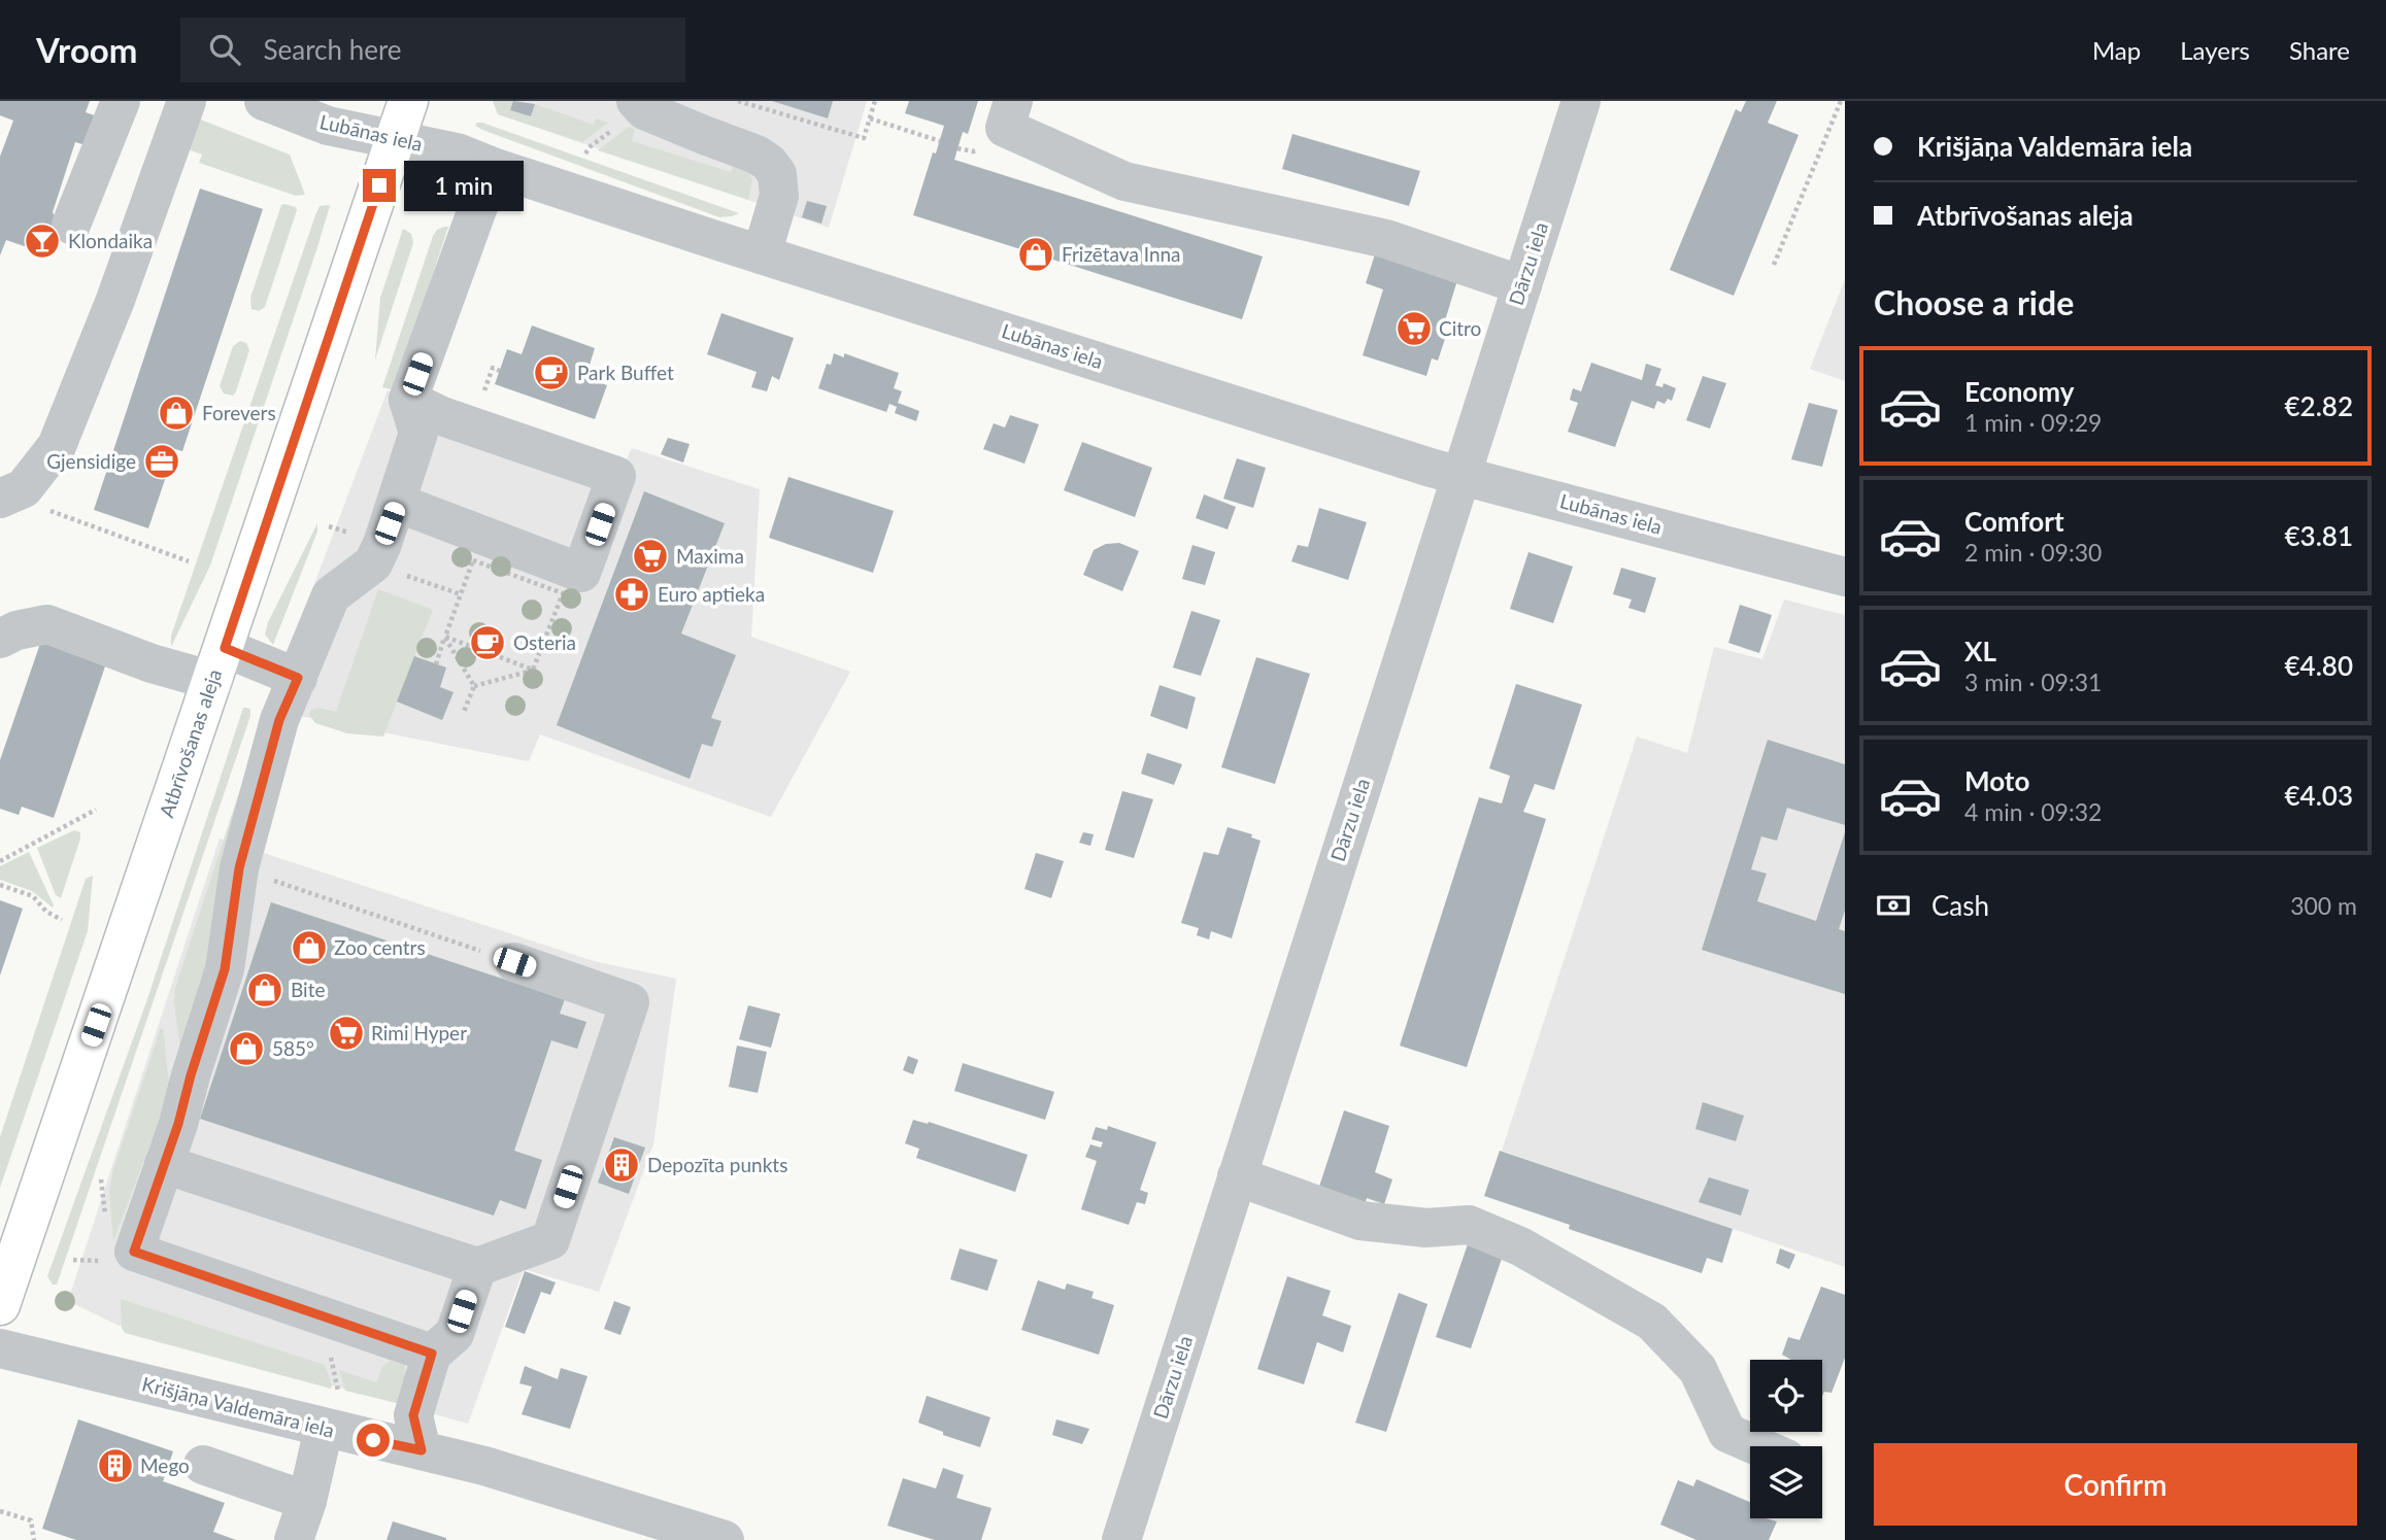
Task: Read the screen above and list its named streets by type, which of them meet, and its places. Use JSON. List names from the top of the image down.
{
  "streets": {
    "main road": ["Atbrīvošanas aleja"],
    "street": ["Lubānas iela", "Dārzu iela", "Krišjāņa Valdemāra iela"]
  },
  "crossings": [
    ["Lubānas iela", "Dārzu iela"],
    ["Lubānas iela", "Atbrīvošanas aleja"]
  ],
  "places": {
    "bar": ["Klondaika"],
    "shop": [
      "Frizētava Inna",
      "Forevers",
      "Zoo centrs",
      "Bite",
      "585°"
    ],
    "supermarket": ["Citro", "Maxima", "Rimi Hyper"],
    "cafe": ["Park Buffet", "Osteria"],
    "office": ["Gjensidige"],
    "pharmacy": ["Euro aptieka"],
    "building": ["Depozīta punkts", "Mego"]
  },
  "page": {
    "header": "Vroom",
    "search": "Search here",
    "nav": ["Map", "Layers", "Share"],
    "banner": ["Krišjāņa Valdemāra iela", "Atbrīvošanas aleja"],
    "bubble": "1 min",
    "heading": "Choose a ride",
    "list": [
      {
        "name": "Economy",
        "note": "1 min · 09:29",
        "value": "€2.82"
      },
      {
        "name": "Comfort",
        "note": "2 min · 09:30",
        "value": "€3.81"
      },
      {
        "name": "XL",
        "note": "3 min · 09:31",
        "value": "€4.80"
      },
      {
        "name": "Moto",
        "note": "4 min · 09:32",
        "value": "€4.03"
      }
    ],
    "pay": ["Cash", "300 m"],
    "buttons": "Confirm"
  }
}
